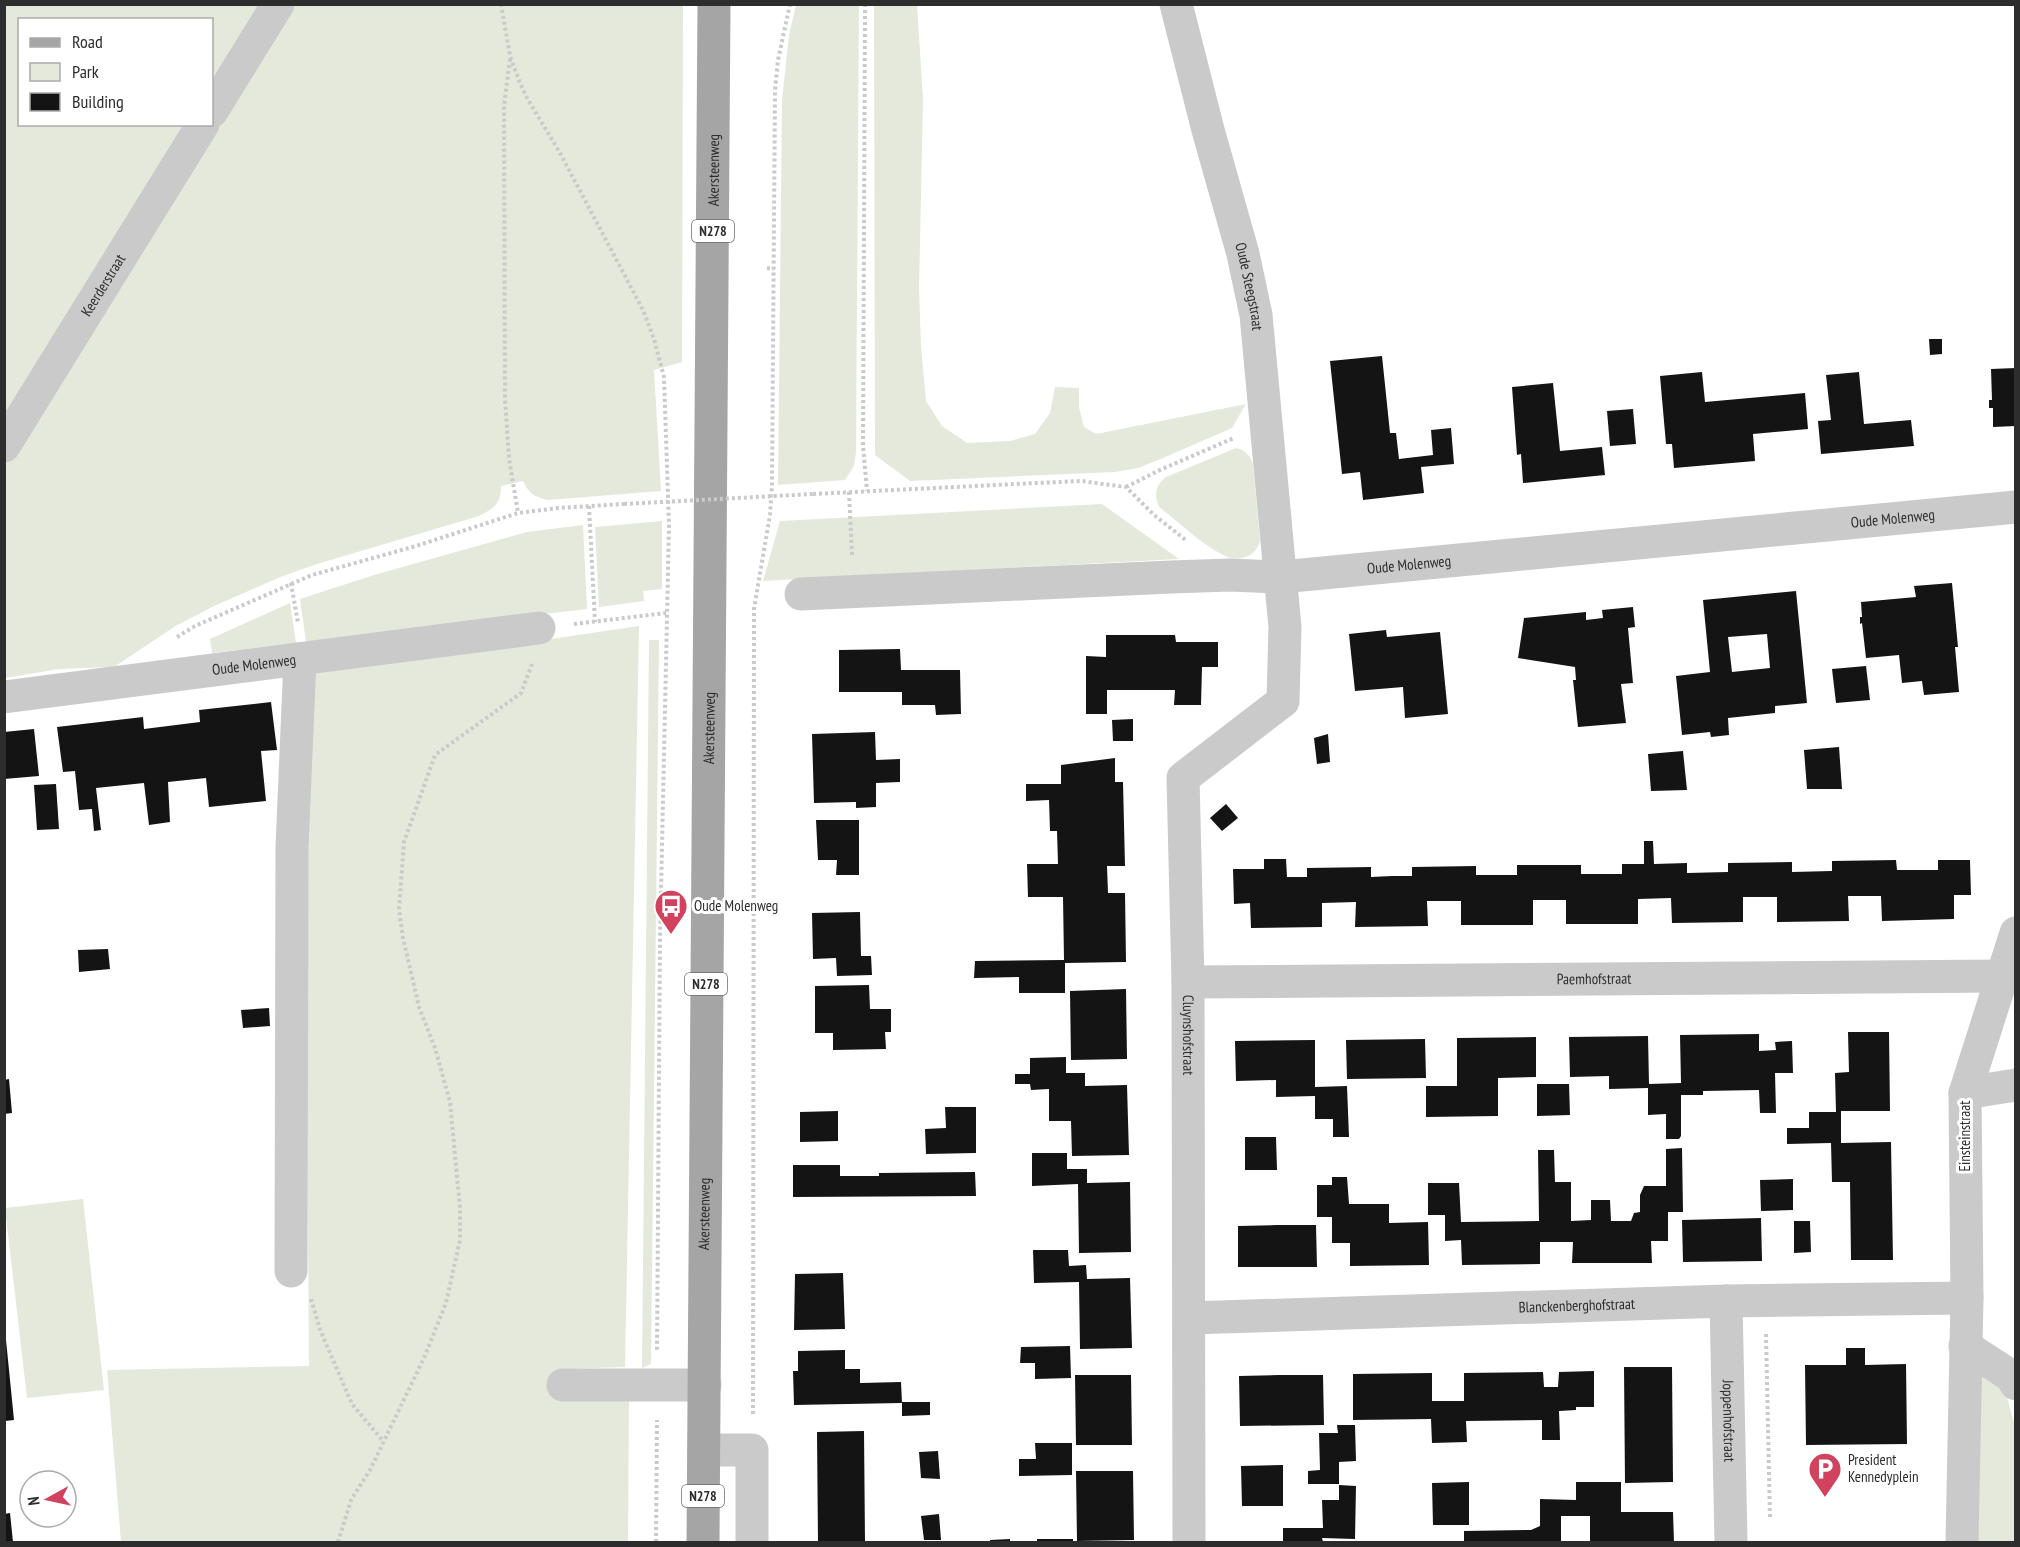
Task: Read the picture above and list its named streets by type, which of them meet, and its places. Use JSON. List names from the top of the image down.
{
  "streets": {
    "main road": ["Akersteenweg", "N278"],
    "street": [
      "Keerderstraat",
      "Oude Steegstraat",
      "Oude Molenweg",
      "Paemhofstraat",
      "Cluynshofstraat",
      "Einsteinstraat",
      "Blanckenberghofstraat",
      "Joppenhofstraat"
    ]
  },
  "crossings": [
    ["Oude Steegstraat", "Oude Molenweg"],
    ["Oude Steegstraat", "Cluynshofstraat"],
    ["Oude Molenweg", "Cluynshofstraat"],
    ["Paemhofstraat", "Cluynshofstraat"],
    ["Paemhofstraat", "Einsteinstraat"],
    ["Cluynshofstraat", "Blanckenberghofstraat"],
    ["Einsteinstraat", "Blanckenberghofstraat"],
    ["Blanckenberghofstraat", "Joppenhofstraat"]
  ],
  "places": {
    "bus stop": ["Oude Molenweg"],
    "parking": ["President Kennedyplein"]
  },
  "legend": ["Road", "Park", "Building"],
  "north": "left"
}
